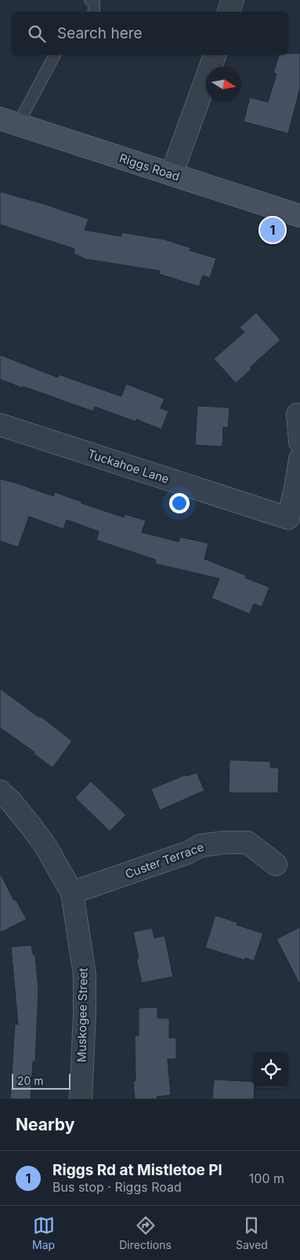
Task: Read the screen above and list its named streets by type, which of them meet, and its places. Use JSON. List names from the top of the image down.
{
  "streets": {
    "main road": ["Riggs Road"],
    "street": ["Tuckahoe Lane", "Custer Terrace", "Muskogee Street"]
  },
  "crossings": [
    ["Custer Terrace", "Muskogee Street"]
  ],
  "scale_bar": "20 m",
  "north": "right",
  "page": {
    "search": "Search here",
    "pins": "1",
    "scale": "20 m",
    "heading": "Nearby",
    "list": [
      {
        "mark": "1",
        "name": "Riggs Rd at Mistletoe Pl",
        "note": "Bus stop · Riggs Road",
        "value": "100 m"
      }
    ],
    "nav": ["Map", "Directions", "Saved"]
  }
}
